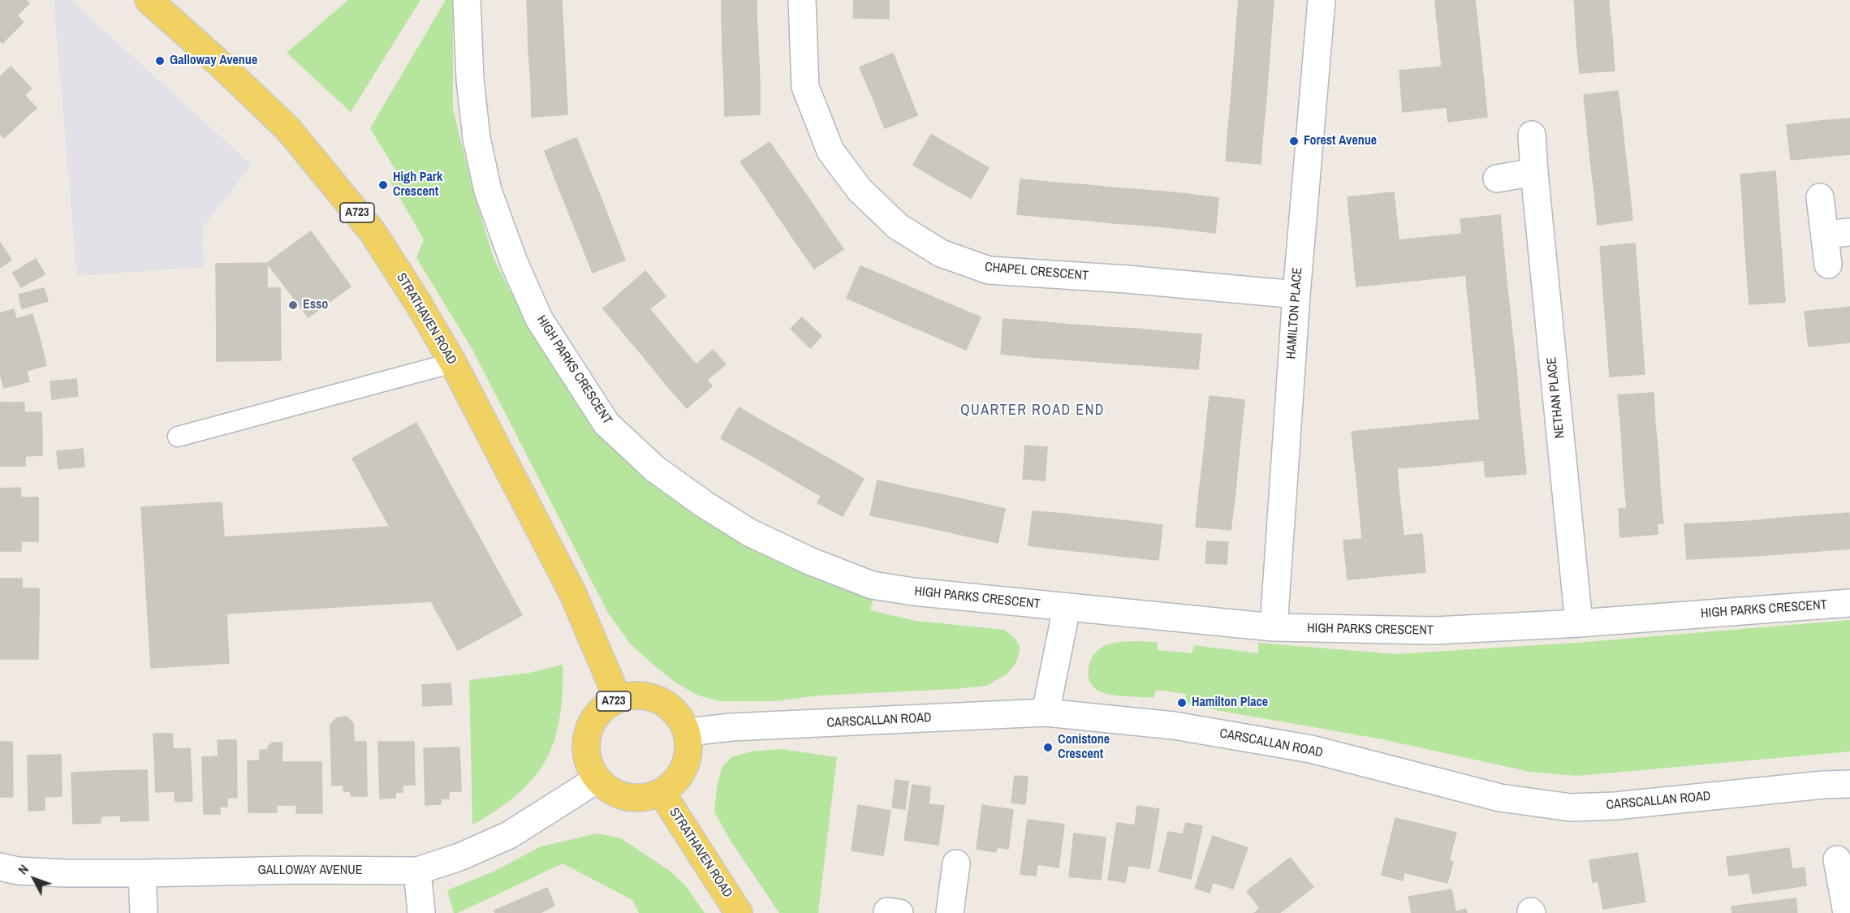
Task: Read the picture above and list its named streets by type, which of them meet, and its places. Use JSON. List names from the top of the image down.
{
  "streets": {
    "main road": ["A723", "STRATHAVEN ROAD"],
    "street": [
      "CHAPEL CRESCENT",
      "HAMILTON PLACE",
      "HIGH PARKS CRESCENT",
      "NETHAN PLACE",
      "CARSCALLAN ROAD",
      "GALLOWAY AVENUE"
    ]
  },
  "crossings": [
    ["CHAPEL CRESCENT", "HAMILTON PLACE"],
    ["HAMILTON PLACE", "HIGH PARKS CRESCENT"],
    ["STRATHAVEN ROAD", "CARSCALLAN ROAD"],
    ["STRATHAVEN ROAD", "GALLOWAY AVENUE"],
    ["HIGH PARKS CRESCENT", "NETHAN PLACE"],
    ["CARSCALLAN ROAD", "GALLOWAY AVENUE"]
  ],
  "districts": ["QUARTER ROAD END"],
  "places": [
    "Galloway Avenue",
    "Forest Avenue",
    "High Park Crescent",
    "Esso",
    "Hamilton Place",
    "Conistone Crescent"
  ],
  "north": "top left"
}
